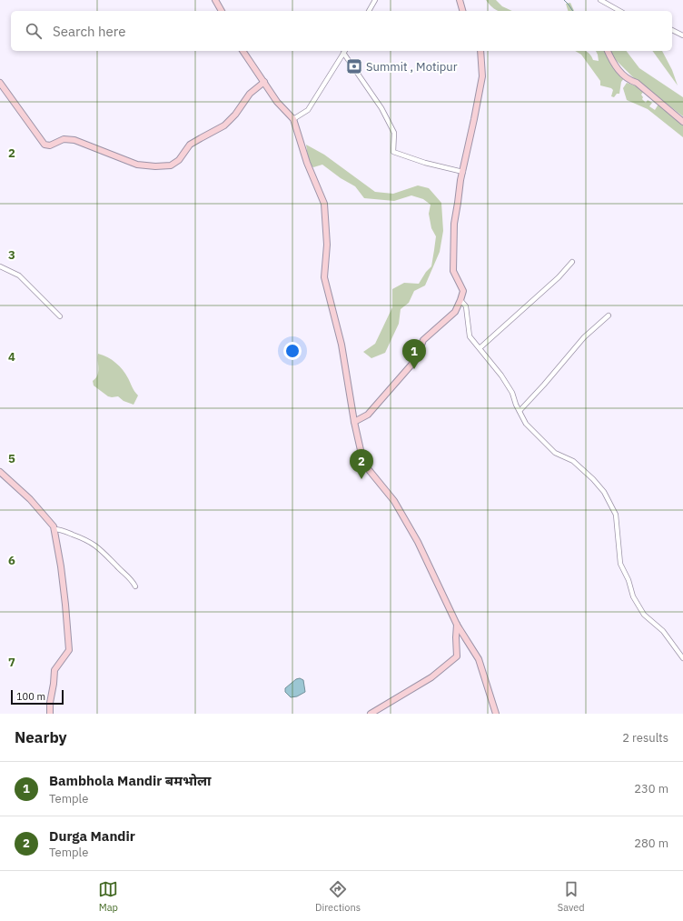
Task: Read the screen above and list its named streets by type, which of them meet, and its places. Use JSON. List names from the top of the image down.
{
  "places": {
    "bank": ["Summit , Motipur"]
  },
  "scale_bar": "100 m",
  "page": {
    "search": "Search here",
    "pins": ["1", "2"],
    "scale": "100 m",
    "heading": ["Nearby", "2 results"],
    "list": [
      {
        "mark": "1",
        "name": "Bambhola Mandir बमभोला",
        "note": "Temple",
        "value": "230 m"
      },
      {
        "mark": "2",
        "name": "Durga Mandir",
        "note": "Temple",
        "value": "280 m"
      }
    ],
    "nav": ["Map", "Directions", "Saved"]
  },
  "grid": {
    "rows": [
      "2",
      "3",
      "4",
      "5",
      "6",
      "7"
    ]
  }
}
